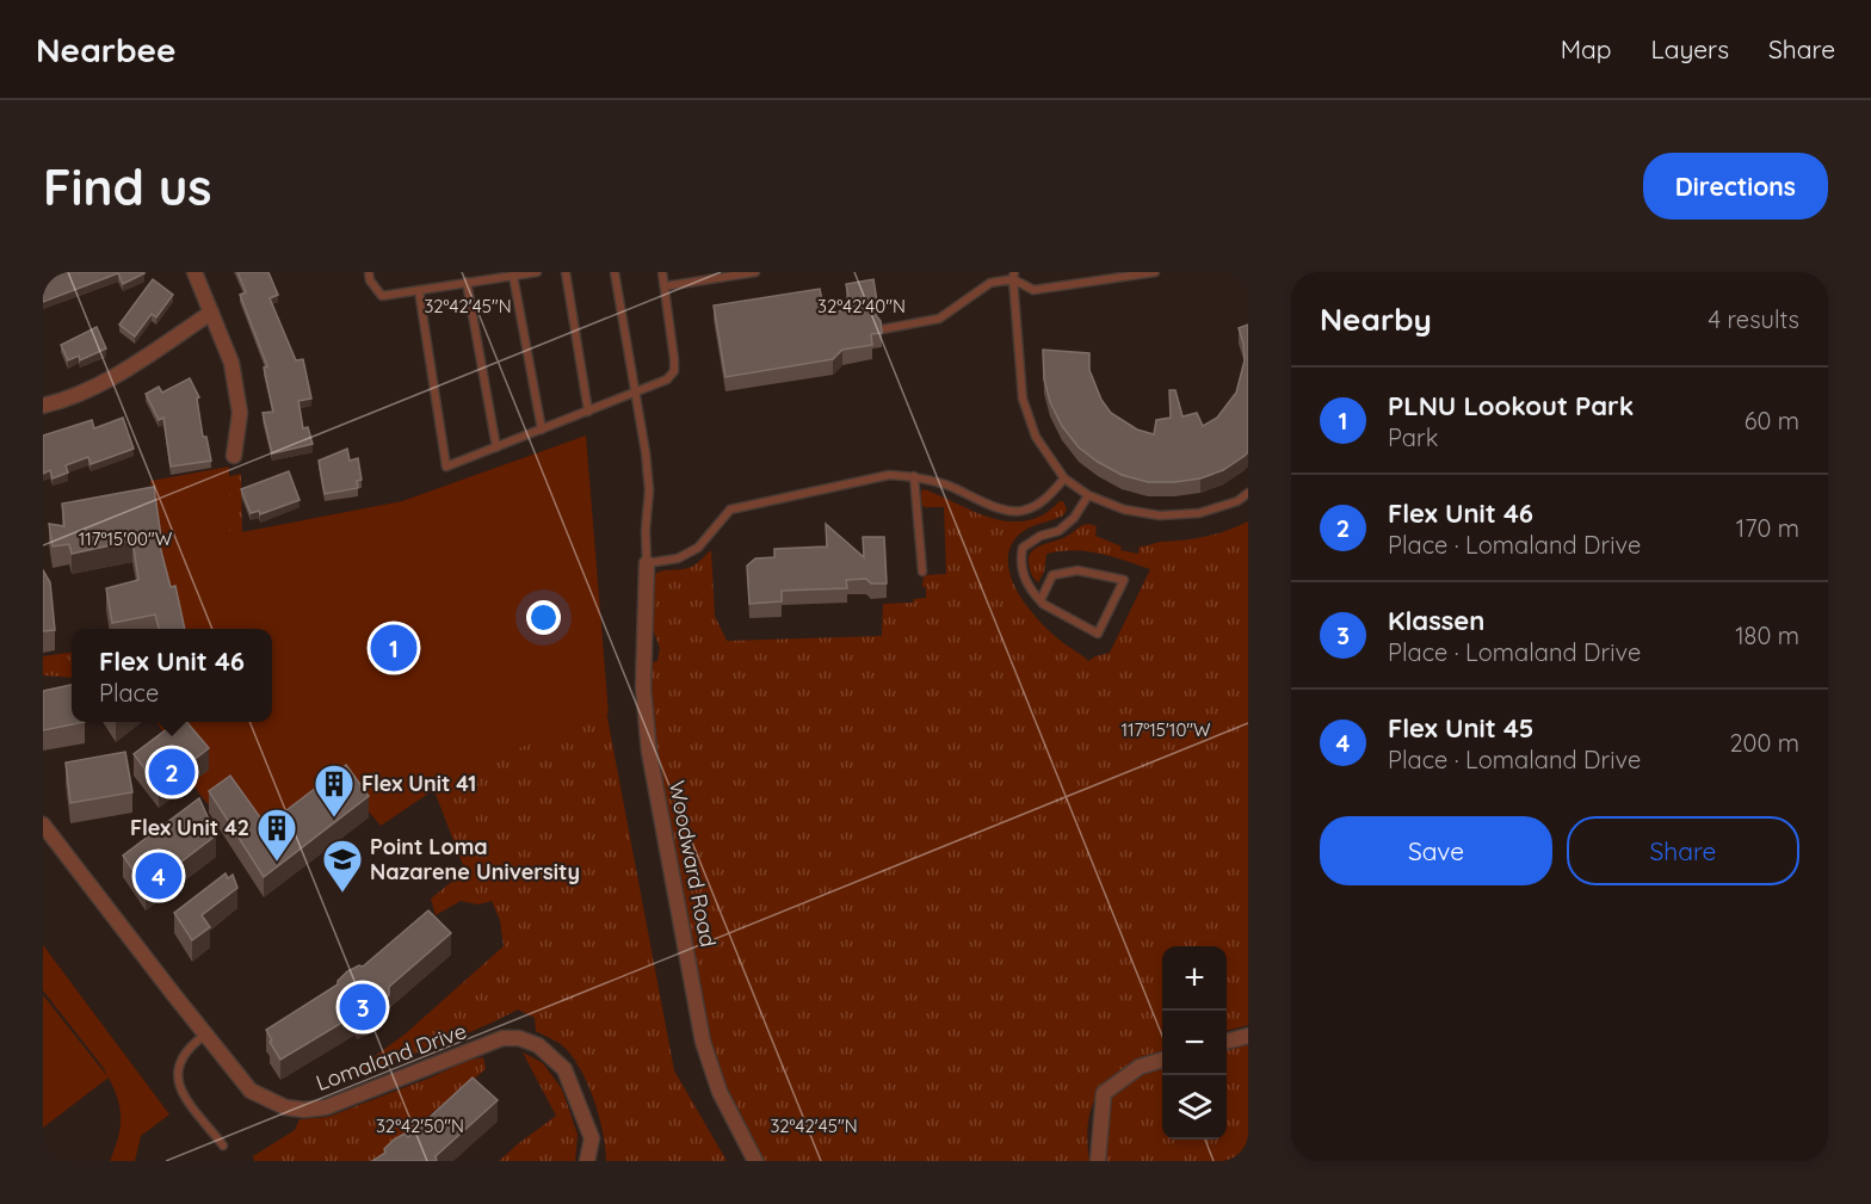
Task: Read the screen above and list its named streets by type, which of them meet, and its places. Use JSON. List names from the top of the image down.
{
  "streets": {
    "street": ["Woodward Road", "Lomaland Drive"]
  },
  "places": {
    "building": ["Flex Unit 41", "Flex Unit 42"],
    "school or university": ["Point Loma Nazarene University"]
  },
  "page": {
    "header": "Nearbee",
    "nav": ["Map", "Layers", "Share"],
    "buttons": [
      "Directions",
      ["Save", "Share"]
    ],
    "title": "Find us",
    "heading": ["Nearby", "4 results"],
    "list": [
      {
        "mark": "1",
        "name": "PLNU Lookout Park",
        "note": "Park",
        "value": "60 m"
      },
      {
        "mark": "2",
        "name": "Flex Unit 46",
        "note": "Place · Lomaland Drive",
        "value": "170 m"
      },
      {
        "mark": "3",
        "name": "Klassen",
        "note": "Place · Lomaland Drive",
        "value": "180 m"
      },
      {
        "mark": "4",
        "name": "Flex Unit 45",
        "note": "Place · Lomaland Drive",
        "value": "200 m"
      }
    ],
    "pins": [
      "1",
      "2",
      "4",
      "3"
    ],
    "popup": ["Flex Unit 46", "Place"],
    "map_buttons": ["+", "−"]
  },
  "coordinates": [
    "32°42'45\"N",
    "32°42'40\"N",
    "117°15'00\"W",
    "117°15'10\"W",
    "32°42'50\"N"
  ]
}
